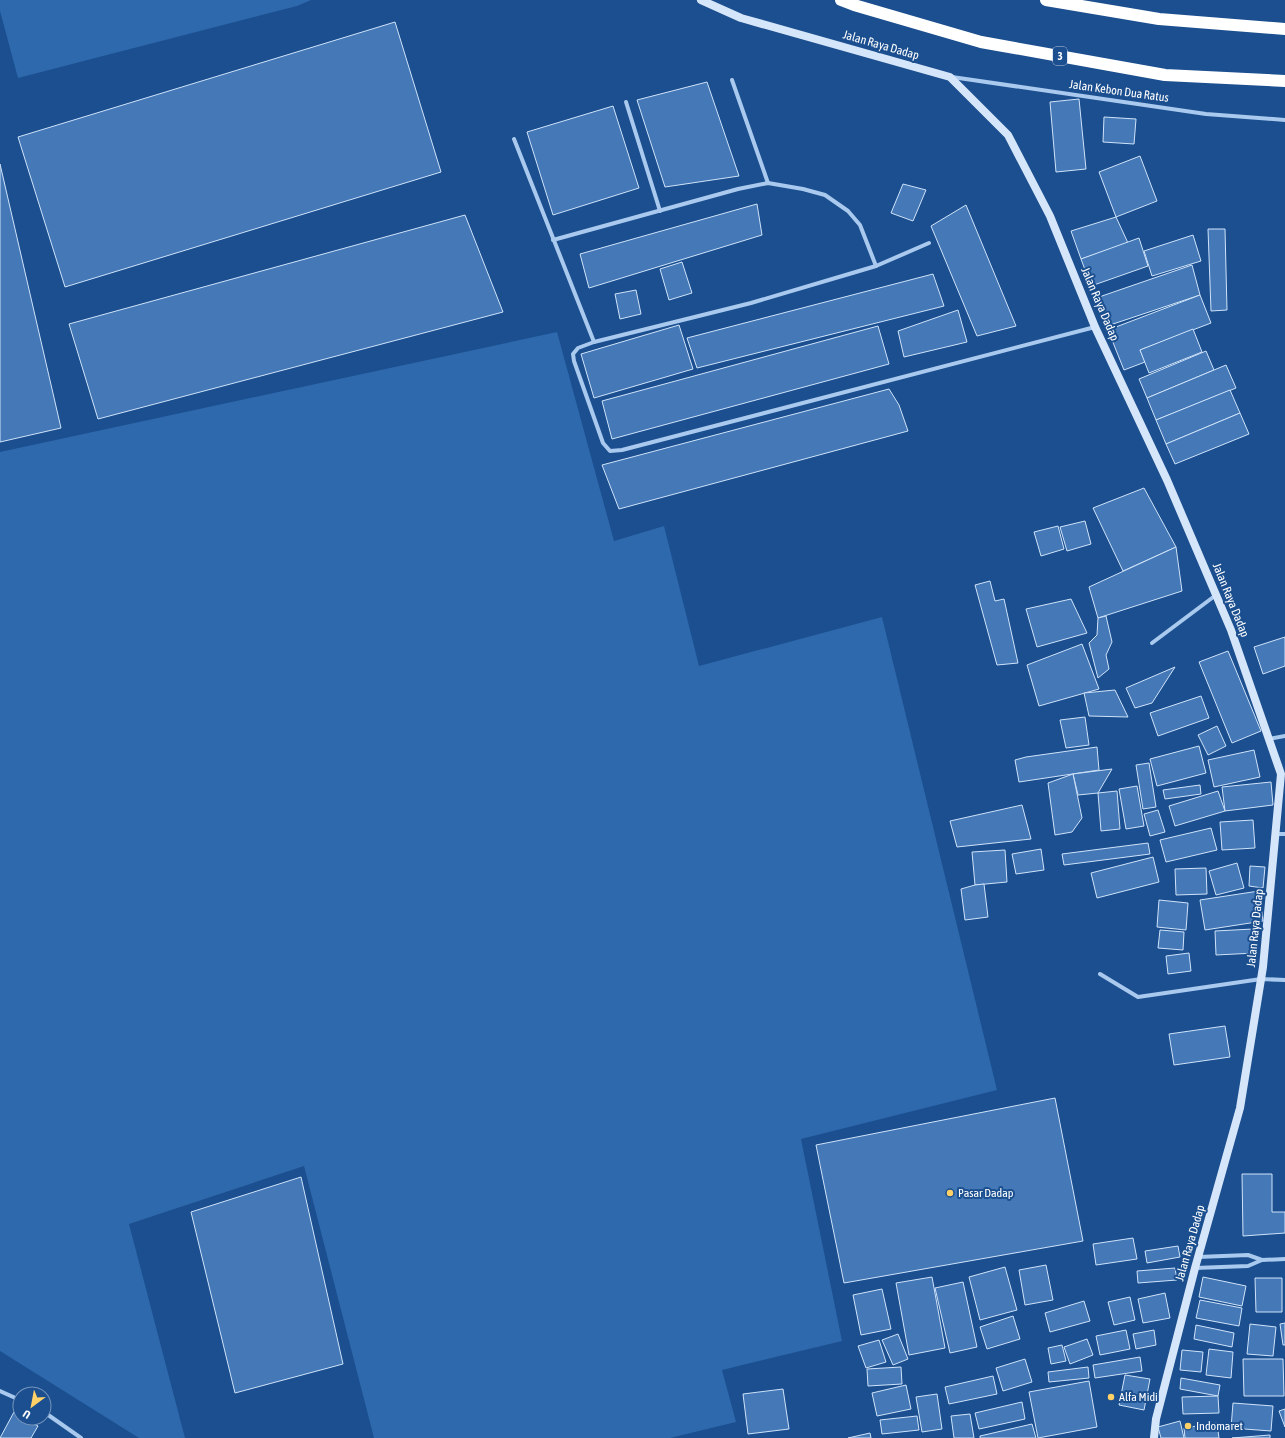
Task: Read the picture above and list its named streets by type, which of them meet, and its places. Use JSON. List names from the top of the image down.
{
  "streets": {
    "highway": ["3"],
    "main road": ["Jalan Raya Dadap"],
    "street": ["Jalan Kebon Dua Ratus"]
  },
  "crossings": [
    ["Jalan Raya Dadap", "Jalan Kebon Dua Ratus"]
  ],
  "places": ["Pasar Dadap", "Alfa Midi", "Indomaret"],
  "north": "bottom left"
}
